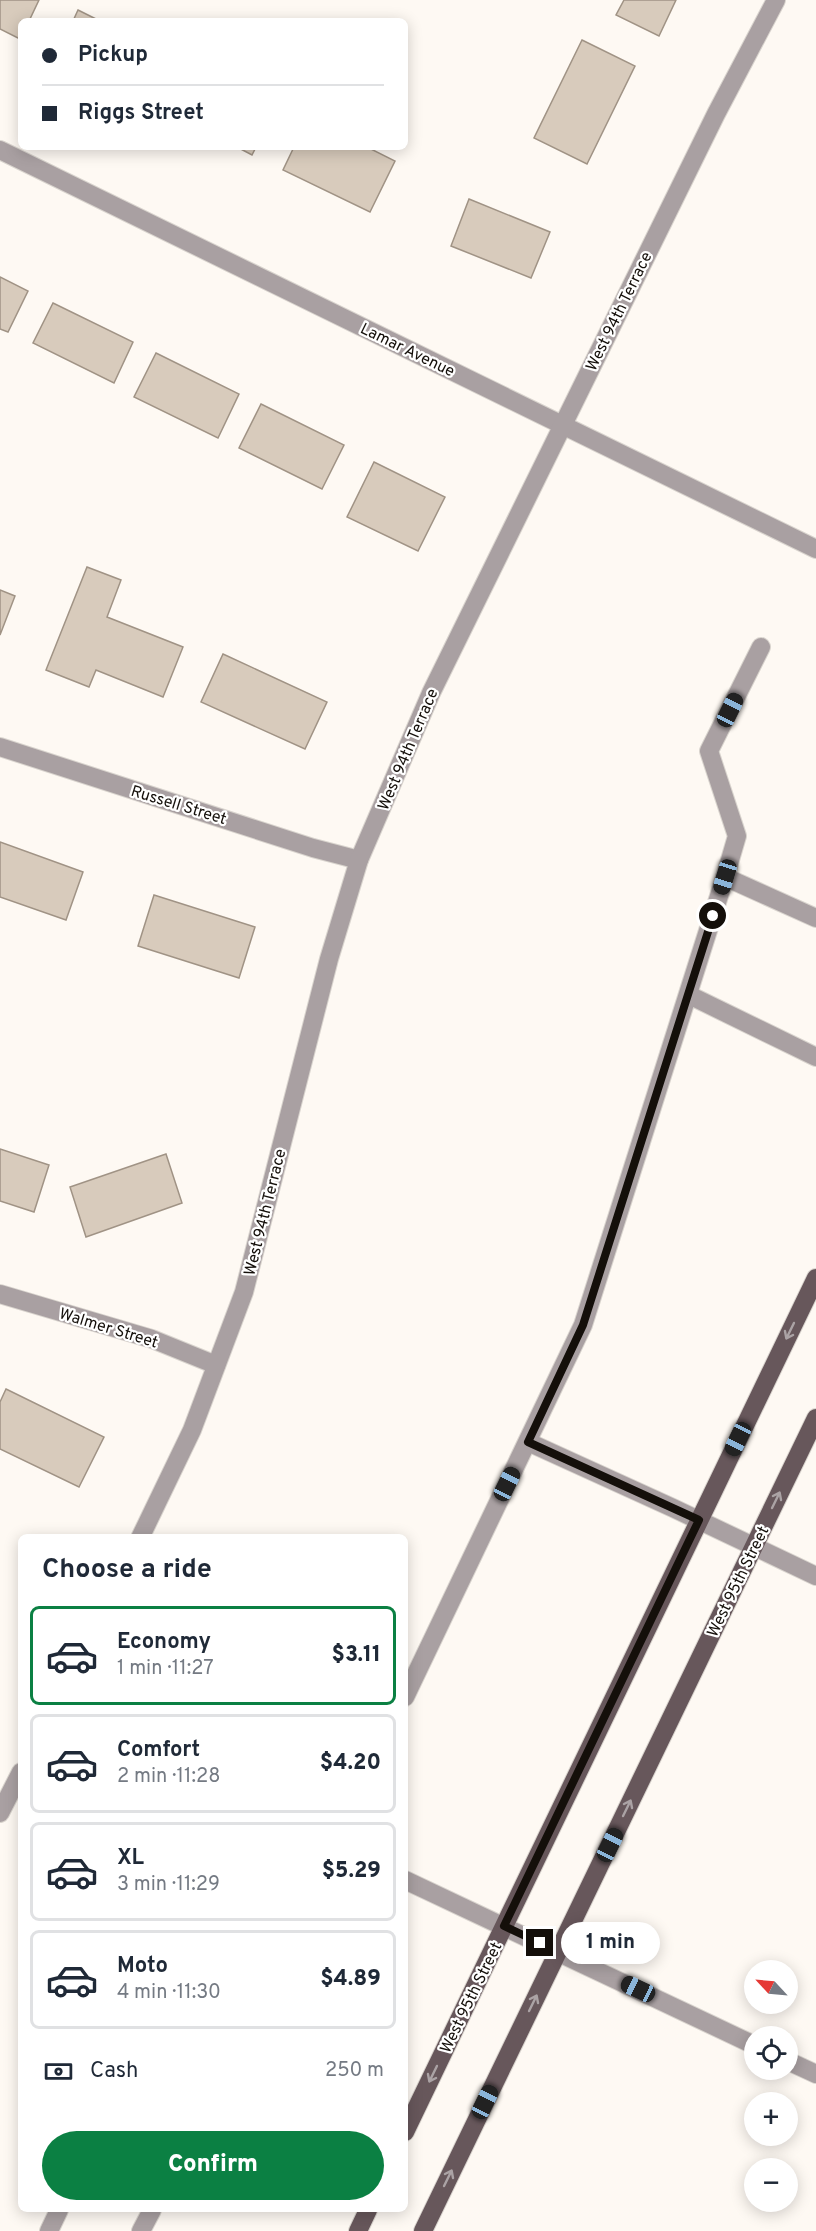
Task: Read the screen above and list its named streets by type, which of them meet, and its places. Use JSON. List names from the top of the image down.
{
  "streets": {
    "main road": ["West 95th Street"],
    "street": [
      "West 94th Terrace",
      "Lamar Avenue",
      "Russell Street",
      "Walmer Street"
    ]
  },
  "crossings": [
    ["West 94th Terrace", "Lamar Avenue"],
    ["West 94th Terrace", "Russell Street"],
    ["West 94th Terrace", "Walmer Street"]
  ],
  "north": "top left",
  "page": {
    "banner": ["Pickup", "Riggs Street"],
    "heading": "Choose a ride",
    "list": [
      {
        "name": "Economy",
        "note": "1 min · 11:27",
        "value": "$3.11"
      },
      {
        "name": "Comfort",
        "note": "2 min · 11:28",
        "value": "$4.20"
      },
      {
        "name": "XL",
        "note": "3 min · 11:29",
        "value": "$5.29"
      },
      {
        "name": "Moto",
        "note": "4 min · 11:30",
        "value": "$4.89"
      }
    ],
    "bubble": "1 min",
    "map_buttons": ["+", "−"],
    "pay": ["Cash", "250 m"],
    "buttons": "Confirm"
  }
}
